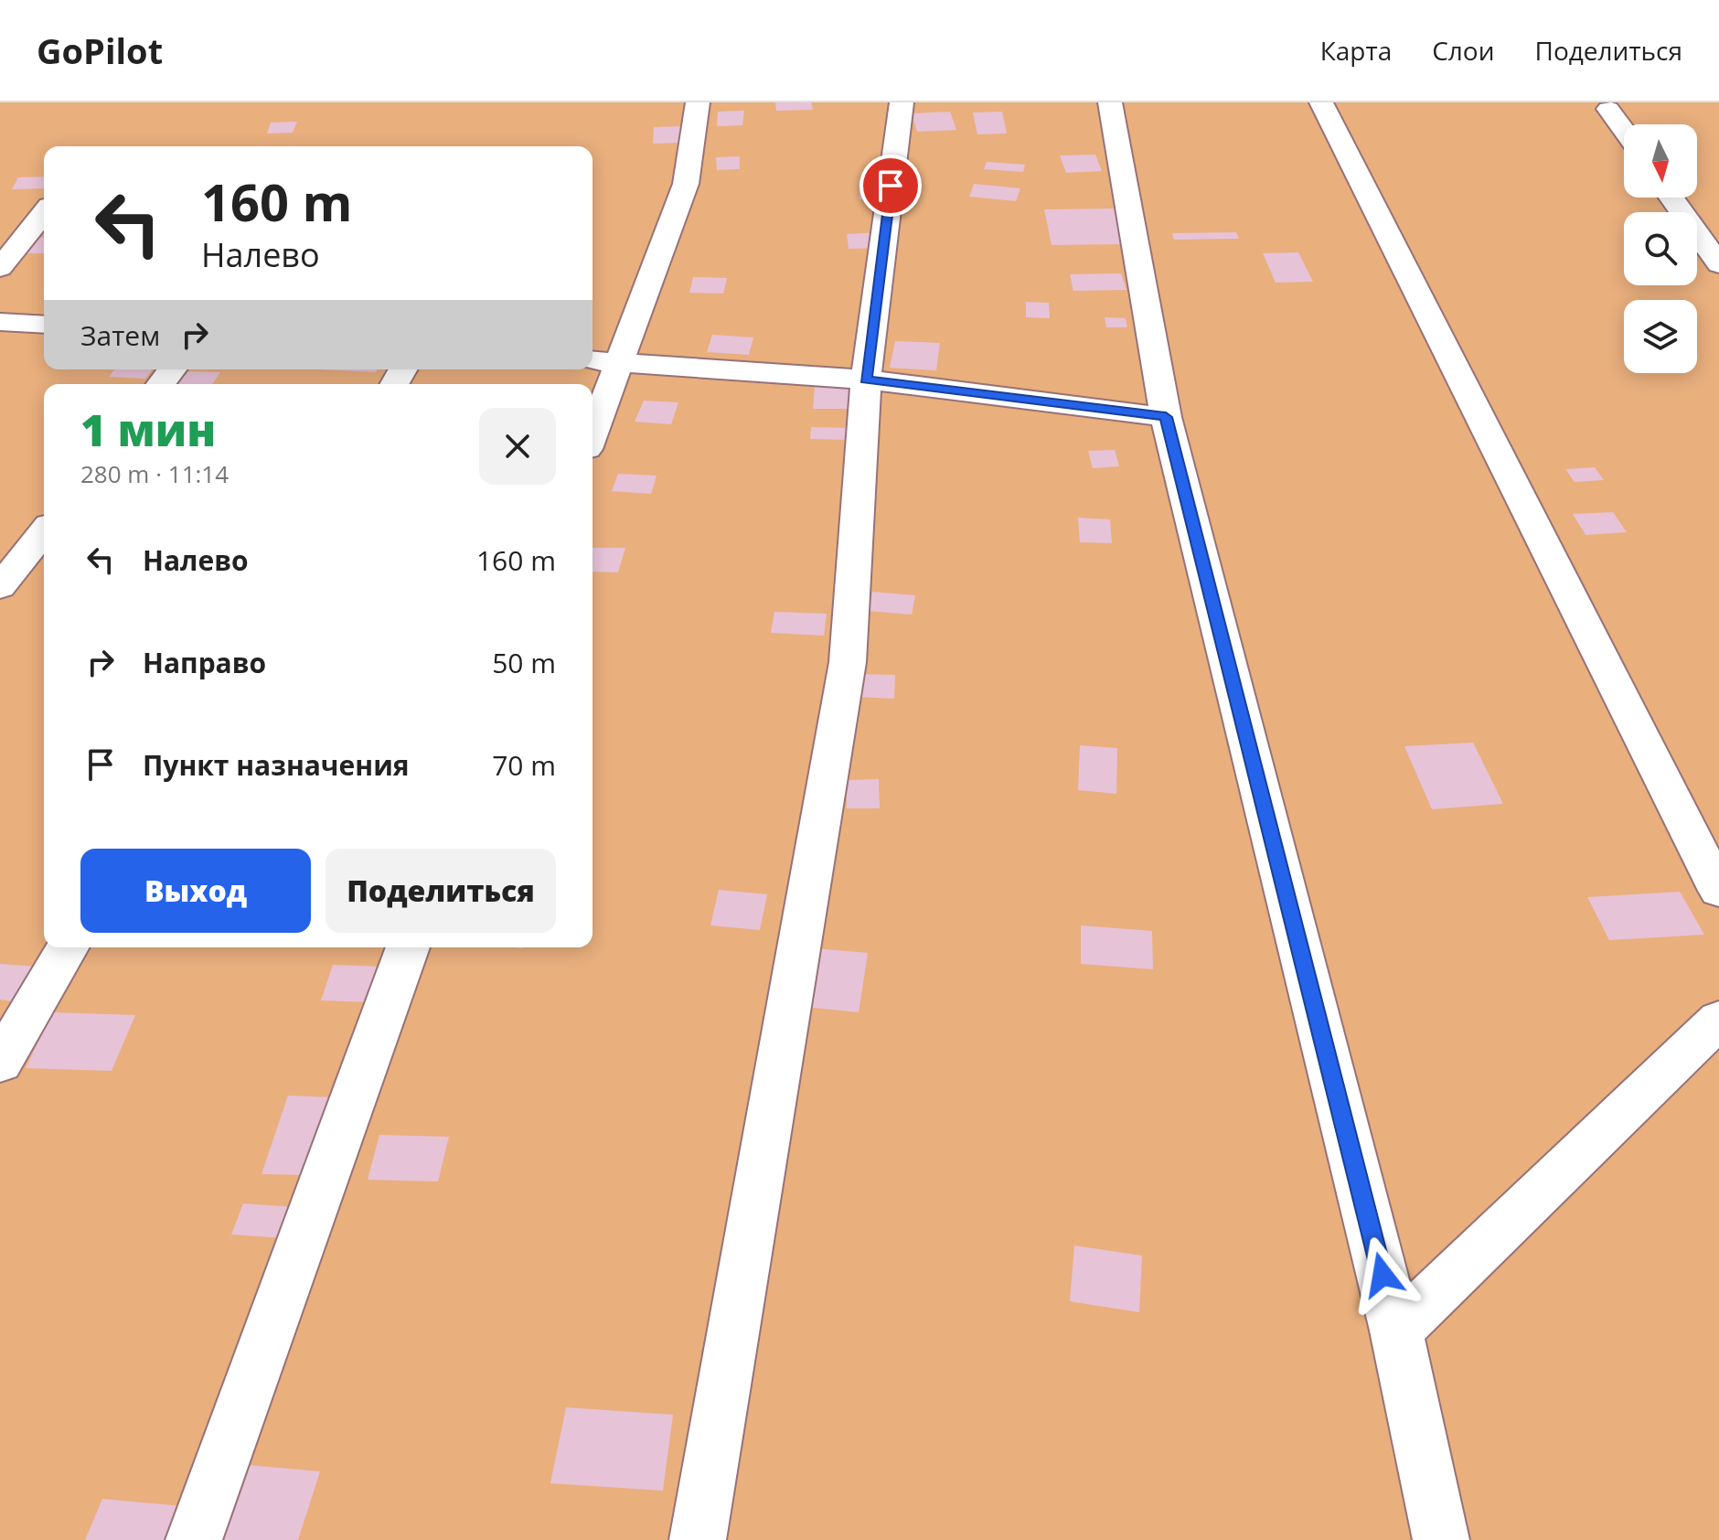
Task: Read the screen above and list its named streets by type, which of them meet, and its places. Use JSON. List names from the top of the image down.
{
  "north": "bottom",
  "page": {
    "header": "GoPilot",
    "nav": ["Карта", "Слои", "Поделиться"],
    "turn": ["160 m", "Налево"],
    "then": "Затем",
    "heading": ["1 мин", "280 m · 11:14"],
    "list": [
      {
        "name": "Налево",
        "value": "160 m"
      },
      {
        "name": "Направо",
        "value": "50 m"
      },
      {
        "name": "Пункт назначения",
        "value": "70 m"
      }
    ],
    "buttons": ["Выход", "Поделиться"]
  }
}
